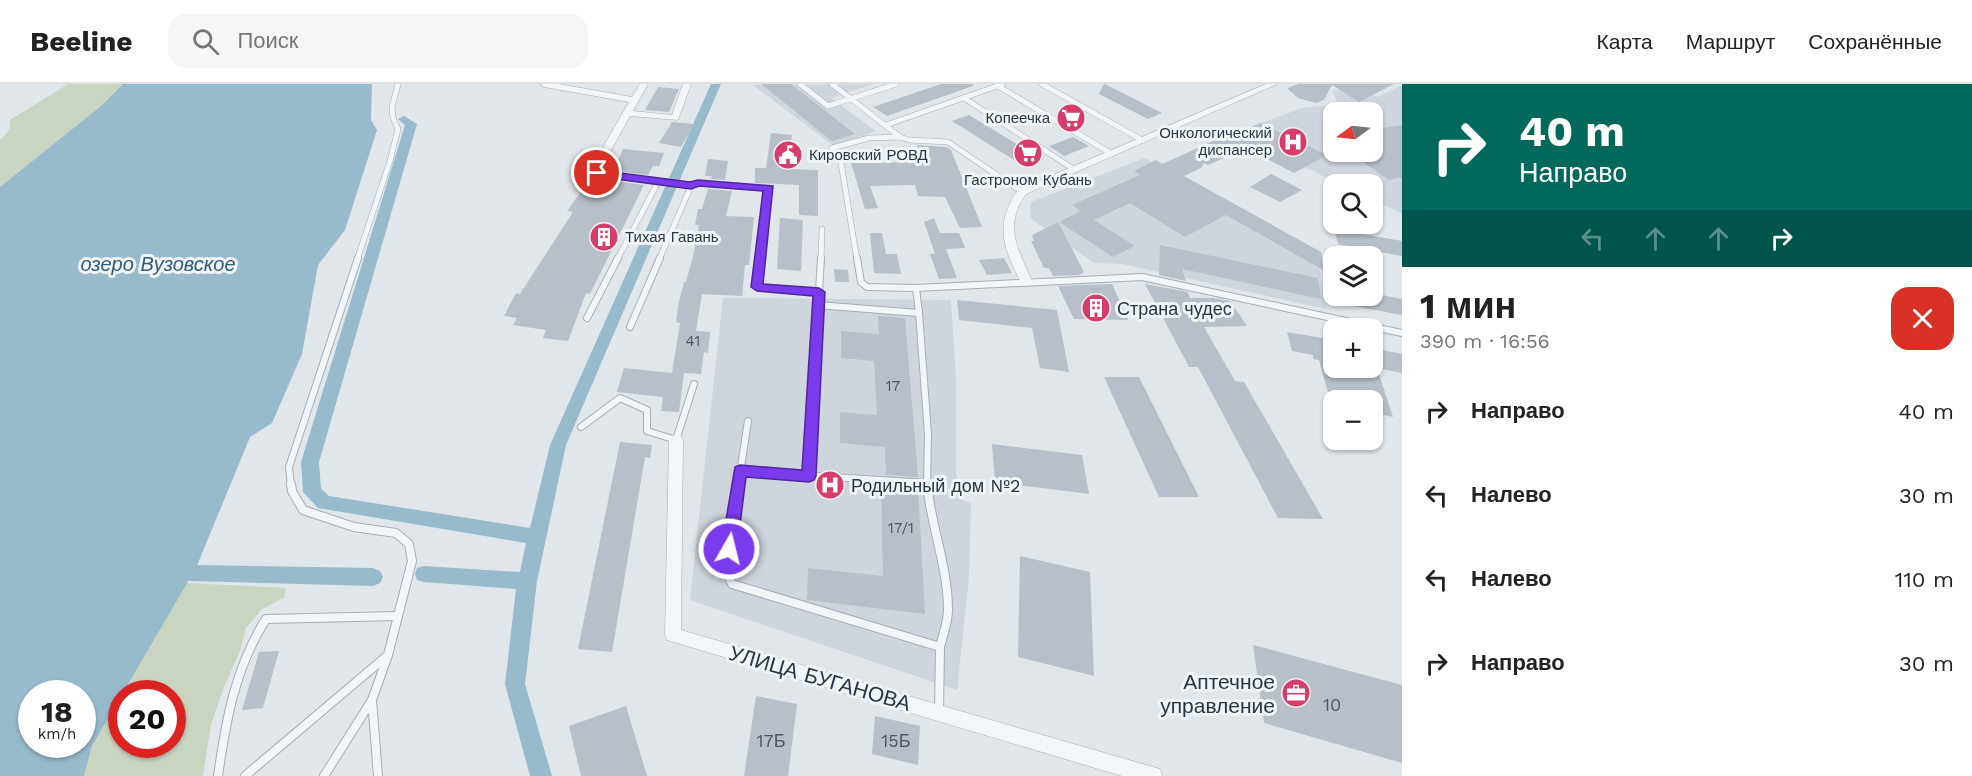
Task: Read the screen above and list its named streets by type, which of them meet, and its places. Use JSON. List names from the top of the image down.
{
  "streets": {
    "street": ["УЛИЦА БУГАНОВА"]
  },
  "water": ["озеро Вузовское"],
  "places": {
    "supermarket": ["Копеечка", "Гастроном Кубань"],
    "hospital": ["Онкологический диспансер", "Родильный дом №2"],
    "public building": ["Кировский РОВД"],
    "building": ["Тихая Гавань", "Страна чудес"],
    "office": ["Аптечное управление"]
  },
  "house_numbers": [
    "41",
    "17",
    "17/1",
    "10",
    "17Б",
    "15Б"
  ],
  "north": "left",
  "page": {
    "header": "Beeline",
    "search": "Поиск",
    "nav": ["Карта", "Маршрут", "Сохранённые"],
    "turn": ["40 m", "Направо"],
    "map_buttons": ["+", "−"],
    "heading": ["1 мин", "390 m · 16:56"],
    "list": [
      {
        "name": "Направо",
        "value": "40 m"
      },
      {
        "name": "Налево",
        "value": "30 m"
      },
      {
        "name": "Налево",
        "value": "110 m"
      },
      {
        "name": "Направо",
        "value": "30 m"
      }
    ],
    "speed": "18 km/h",
    "limit": "20"
  }
}
